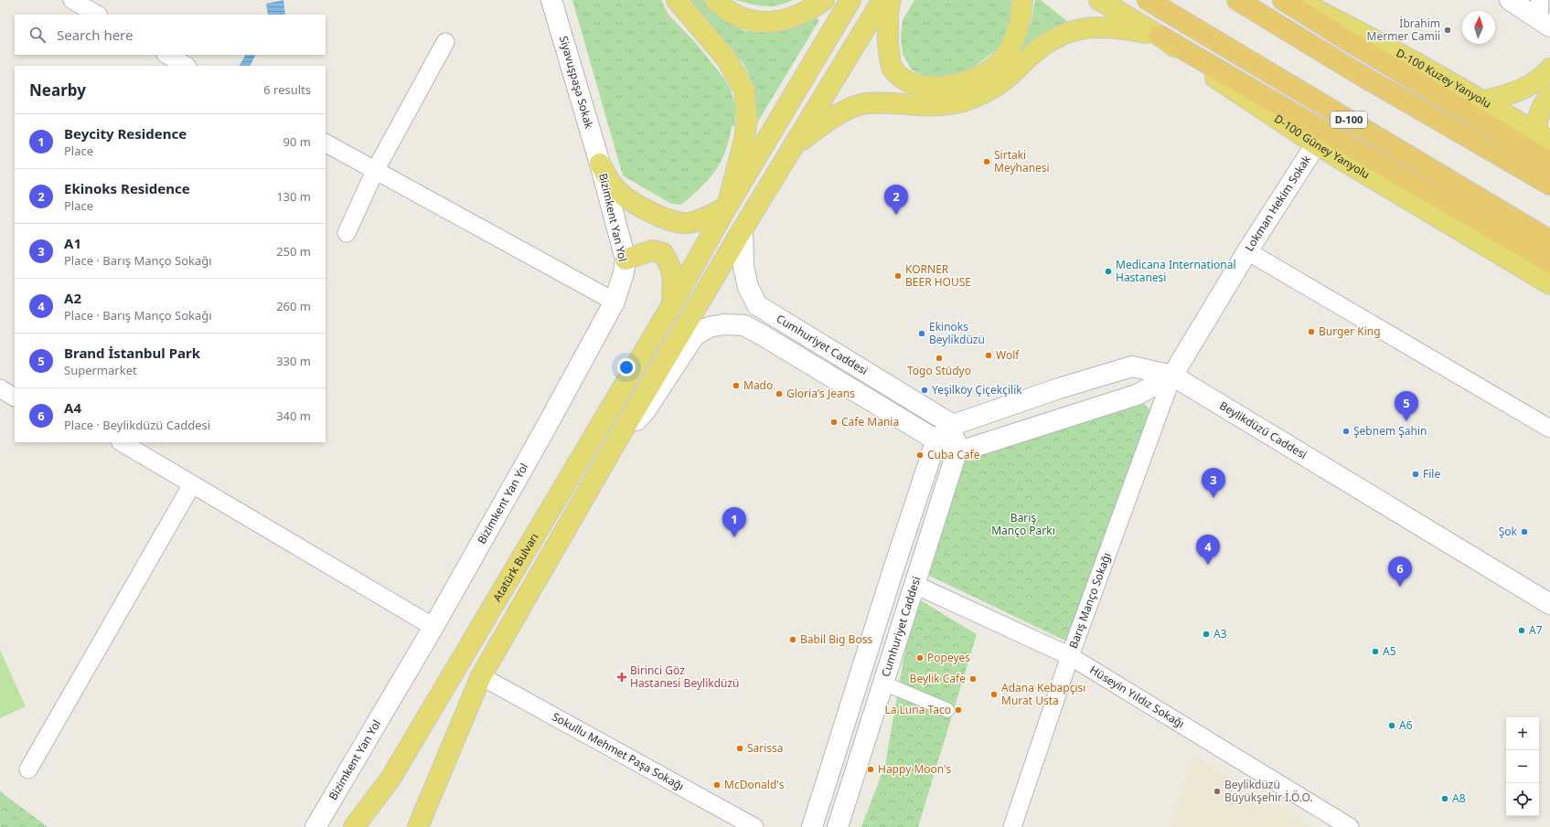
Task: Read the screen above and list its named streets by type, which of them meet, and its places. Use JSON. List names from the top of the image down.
{
  "streets": {
    "highway": ["D-100"],
    "main road": [
      "D-100 Kuzey Yanyolu",
      "Siyavuşpaşa Sokak",
      "D-100 Güney Yanyolu",
      "Lokman Hekim Sokak",
      "Bizimkent Yan Yol",
      "Cumhuriyet Caddesi",
      "Beylikdüzü Caddesi",
      "Atatürk Bulvarı"
    ],
    "street": ["Barış Manço Sokağı", "Hüseyin Yıldız Sokağı", "Sokullu Mehmet Paşa Sokağı"]
  },
  "crossings": [
    ["Siyavuşpaşa Sokak", "Bizimkent Yan Yol"],
    ["D-100 Güney Yanyolu", "Lokman Hekim Sokak"],
    ["Lokman Hekim Sokak", "Beylikdüzü Caddesi"],
    ["Lokman Hekim Sokak", "Barış Manço Sokağı"],
    ["Cumhuriyet Caddesi", "Beylikdüzü Caddesi"],
    ["Cumhuriyet Caddesi", "Hüseyin Yıldız Sokağı"],
    ["Beylikdüzü Caddesi", "Barış Manço Sokağı"],
    ["Barış Manço Sokağı", "Hüseyin Yıldız Sokağı"]
  ],
  "parks": ["Barış Manço Parkı"],
  "places": {
    "other": [
      "İbrahim Mermer Camii",
      "Sirtaki Meyhanesi",
      "Medicana International Hastanesi",
      "KORNER BEER HOUSE",
      "Burger King",
      "Ekinoks Beylikdüzü",
      "Wolf",
      "Togo Stüdyo",
      "Mado",
      "Yeşilköy Çiçekçilik",
      "Gloria's Jeans",
      "Cafe Mania",
      "Şebnem Şahin",
      "Cuba Cafe",
      "File",
      "Şok",
      "A7",
      "A3",
      "Babil Big Boss",
      "A5",
      "Popeyes",
      "Beylik Cafe",
      "Adana Kebapçısı Murat Usta",
      "La Luna Taco",
      "A6",
      "Sarissa",
      "Happy Moon's",
      "McDonald's",
      "Beylikdüzü Büyükşehir İ.Ö.O.",
      "A8"
    ],
    "health": ["Birinci Göz Hastanesi Beylikdüzü"]
  },
  "north": "top",
  "page": {
    "search": "Search here",
    "heading": ["Nearby", "6 results"],
    "list": [
      {
        "mark": "1",
        "name": "Beycity Residence",
        "note": "Place",
        "value": "90 m"
      },
      {
        "mark": "2",
        "name": "Ekinoks Residence",
        "note": "Place",
        "value": "130 m"
      },
      {
        "mark": "3",
        "name": "A1",
        "note": "Place · Barış Manço Sokağı",
        "value": "250 m"
      },
      {
        "mark": "4",
        "name": "A2",
        "note": "Place · Barış Manço Sokağı",
        "value": "260 m"
      },
      {
        "mark": "5",
        "name": "Brand İstanbul Park",
        "note": "Supermarket",
        "value": "330 m"
      },
      {
        "mark": "6",
        "name": "A4",
        "note": "Place · Beylikdüzü Caddesi",
        "value": "340 m"
      }
    ],
    "pins": [
      "2",
      "5",
      "3",
      "1",
      "4",
      "6"
    ],
    "map_buttons": ["+", "−"]
  }
}
